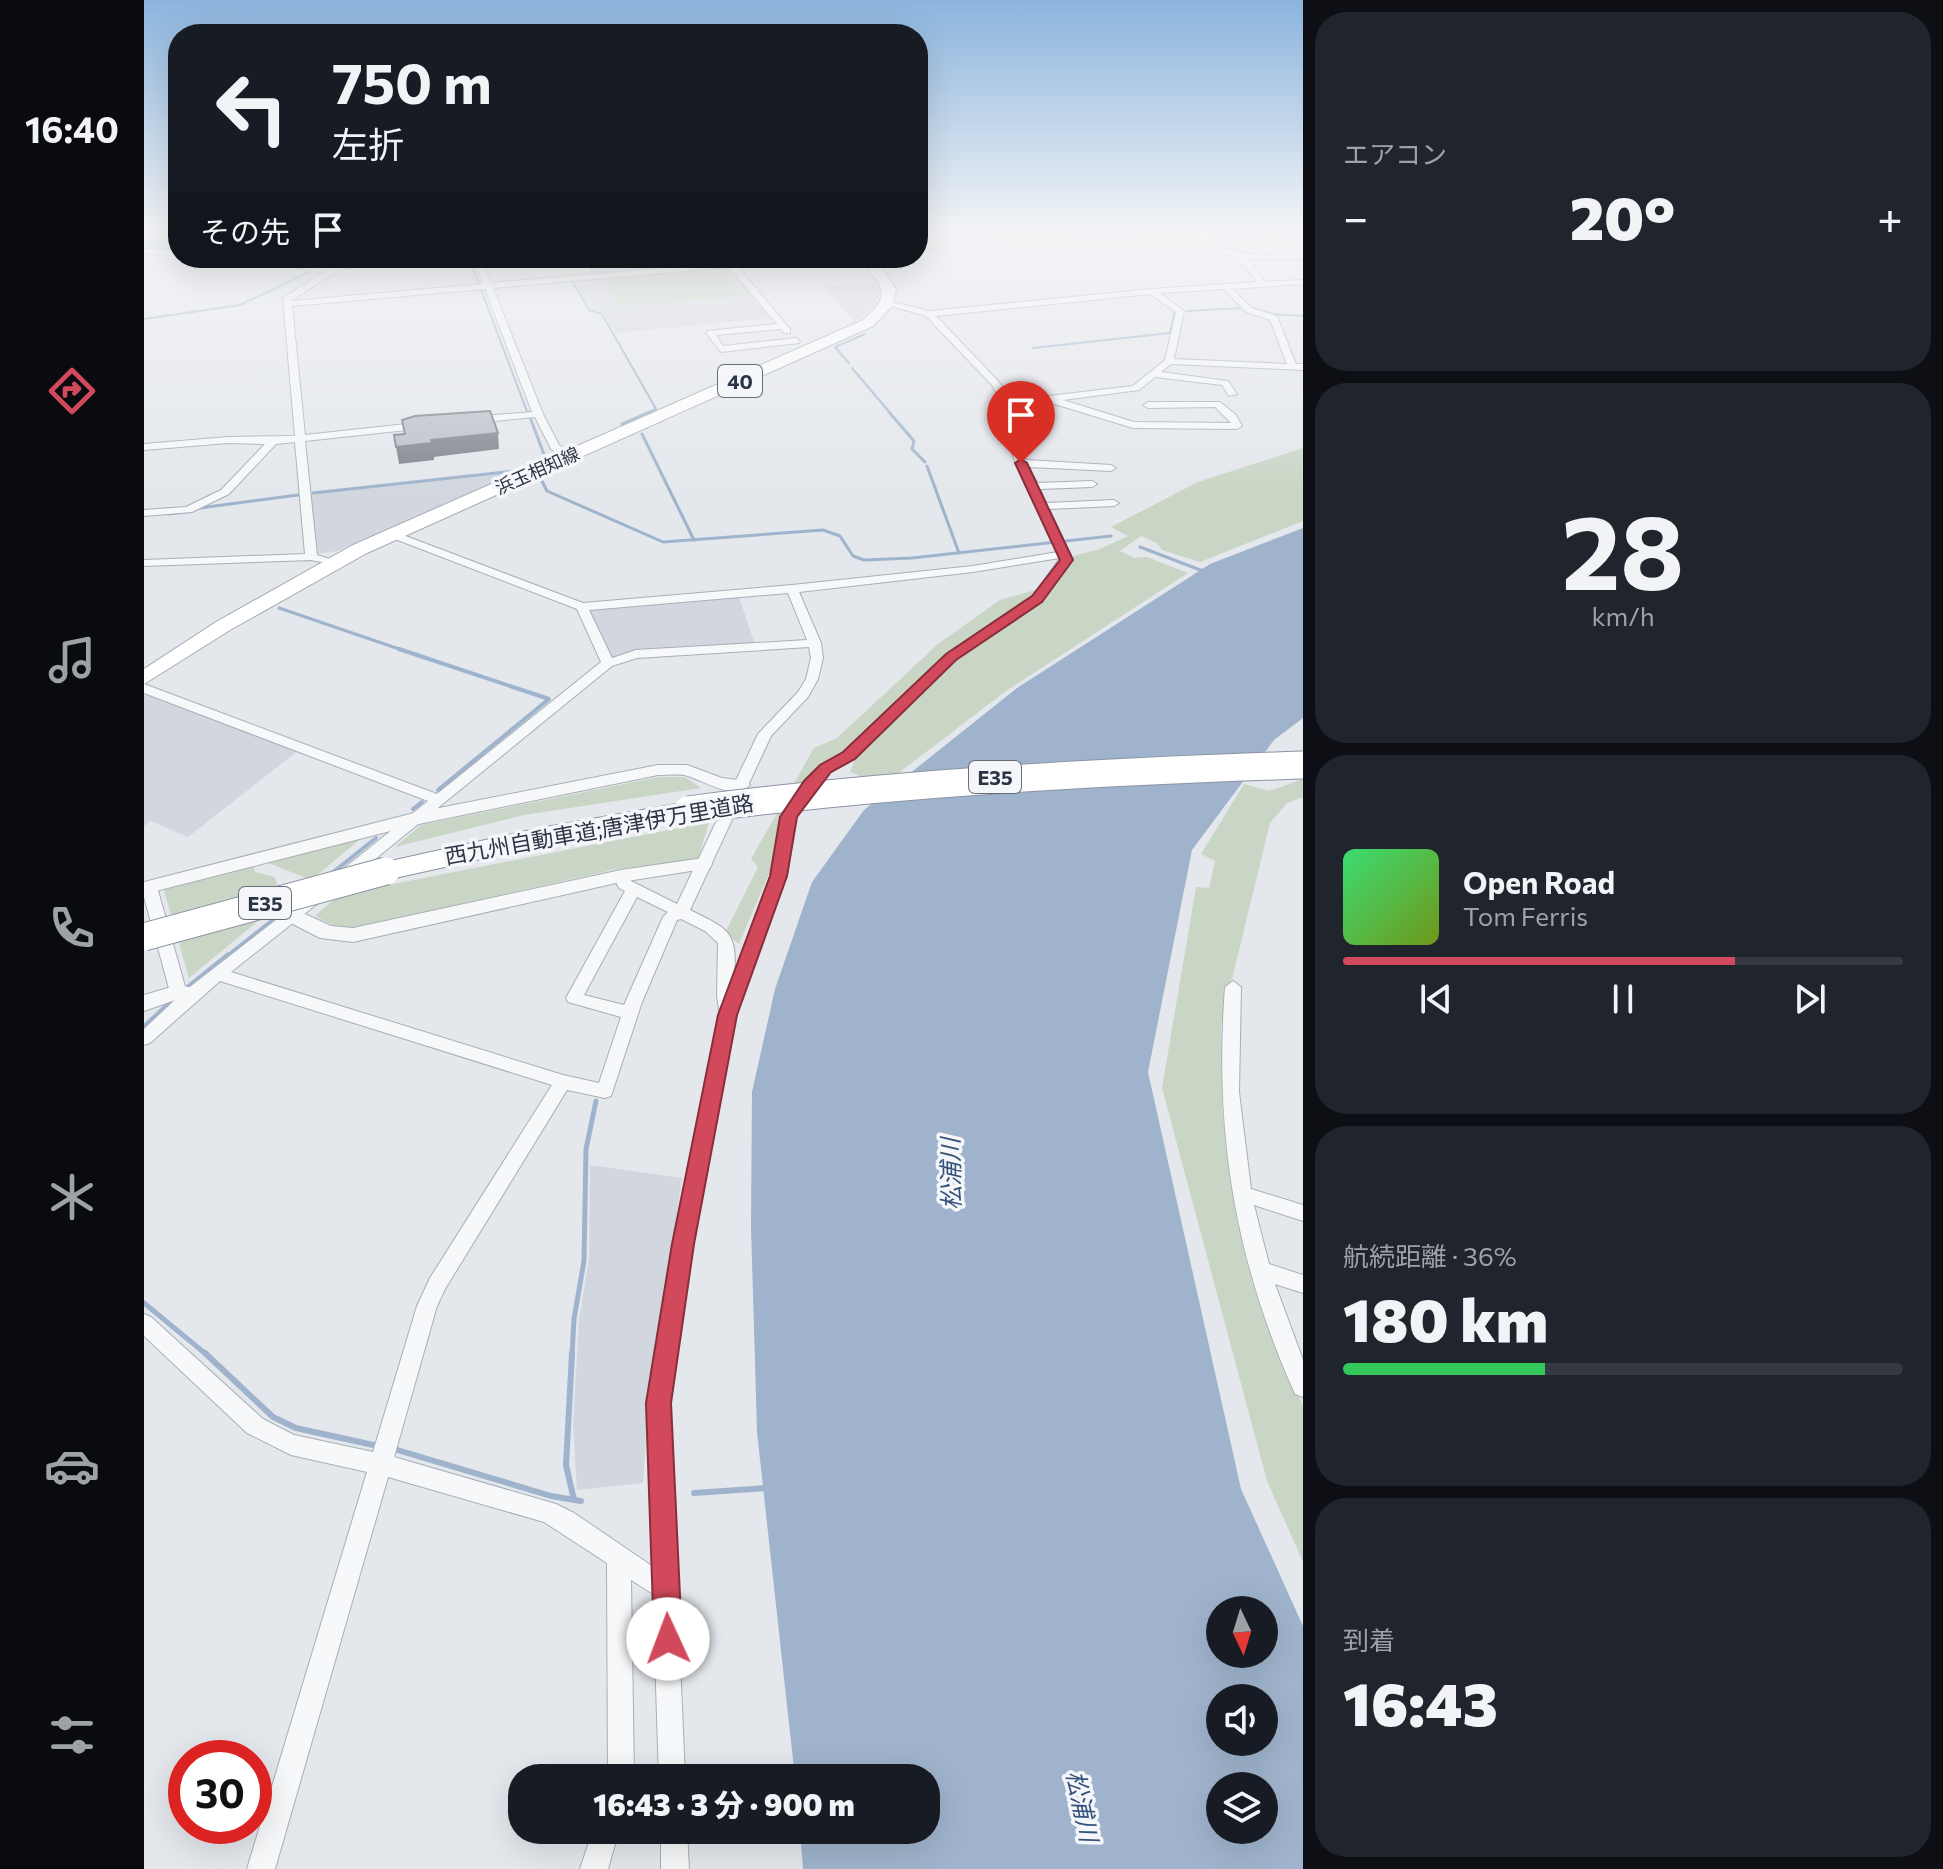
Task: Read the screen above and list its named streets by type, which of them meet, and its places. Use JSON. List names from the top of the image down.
{
  "streets": {
    "highway": ["E35", "西九州自動車道;唐津伊万里道路"],
    "main road": ["40", "浜玉相知線"]
  },
  "water": ["松浦川"],
  "north": "bottom",
  "page": {
    "tabs": "16:40",
    "tile": [
      "エアコン",
      ["28", "km/h"],
      ["航続距離 · 36%", "180 km"],
      ["到着", "16:43"]
    ],
    "turn": ["750 m", "左折"],
    "heat": ["−", "20°", "+"],
    "then": "その先",
    "song": ["Open Road", "Tom Ferris"],
    "limit": "30",
    "trip": "16:43 · 3 分 · 900 m"
  }
}
